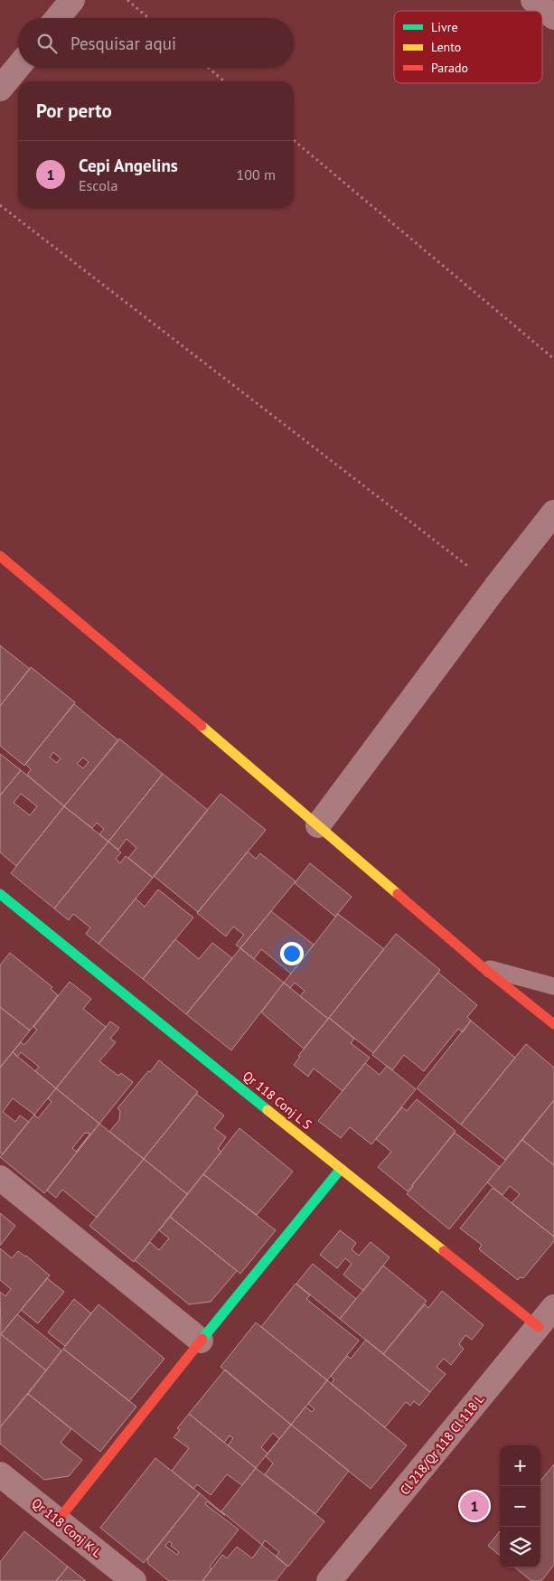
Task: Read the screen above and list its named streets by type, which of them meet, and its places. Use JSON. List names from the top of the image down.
{
  "streets": {
    "street": ["Qr 118 Conj L S", "Cl 218/Qr 118 Cl 118 L", "Qr 118 Conj K L"]
  },
  "crossings": [
    ["Qr 118 Conj L S", "Cl 218/Qr 118 Cl 118 L"]
  ],
  "legend": ["Livre", "Lento", "Parado"],
  "page": {
    "search": "Pesquisar aqui",
    "heading": "Por perto",
    "list": [
      {
        "mark": "1",
        "name": "Cepi Angelins",
        "note": "Escola",
        "value": "100 m"
      }
    ],
    "map_buttons": ["+", "−"],
    "pins": "1"
  }
}
